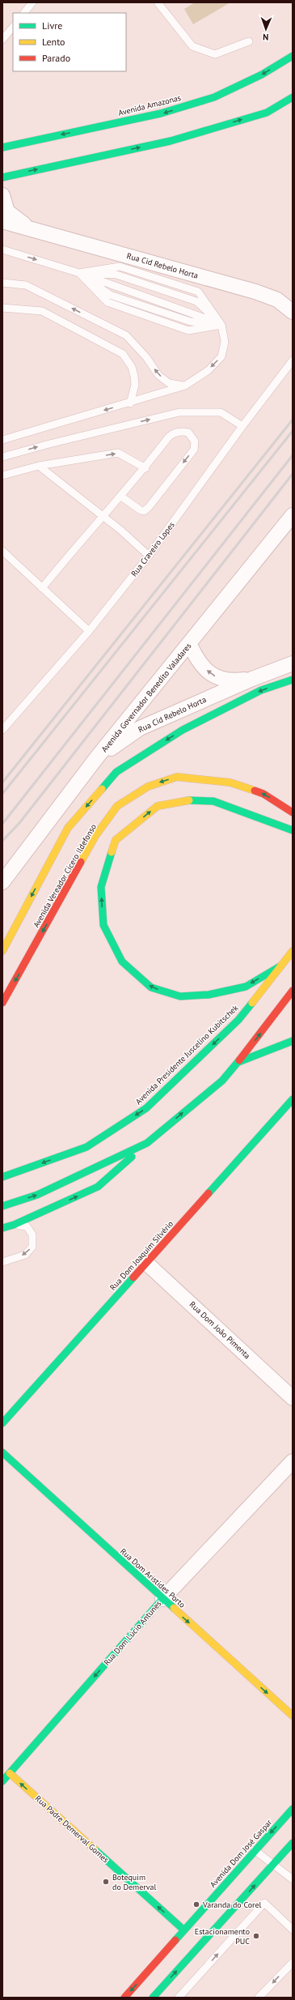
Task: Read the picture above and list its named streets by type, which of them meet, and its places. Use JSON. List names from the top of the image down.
{
  "streets": {
    "main road": [
      "Avenida Amazonas",
      "Avenida Vereador Cícero Ildefonso",
      "Avenida Presidente Juscelino Kubitschek",
      "Rua Dom Joaquim Silvério",
      "Rua Dom Aristides Porto",
      "Rua Dom Lúcio Antunes",
      "Rua Padre Demerval Gomes",
      "Avenida Dom José Gaspar"
    ],
    "street": ["Rua Cid Rebelo Horta", "Avenida Governador Benedito Valadares", "Rua Dom João Pimenta"],
    "lane": ["Rua Craveiro Lopes"]
  },
  "crossings": [
    ["Rua Cid Rebelo Horta", "Avenida Governador Benedito Valadares"],
    ["Rua Dom Joaquim Silvério", "Rua Dom João Pimenta"],
    ["Rua Dom Aristides Porto", "Rua Dom Lúcio Antunes"],
    ["Rua Dom Lúcio Antunes", "Rua Padre Demerval Gomes"],
    ["Rua Padre Demerval Gomes", "Avenida Dom José Gaspar"]
  ],
  "one_way": ["Rua Dom Aristides Porto", "Rua Dom Lúcio Antunes", "Rua Padre Demerval Gomes"],
  "places": ["Botequim do Demerval", "Varanda do Corel", "Estacionamento PUC"],
  "legend": ["Livre", "Lento", "Parado"],
  "north": "bottom"
}
